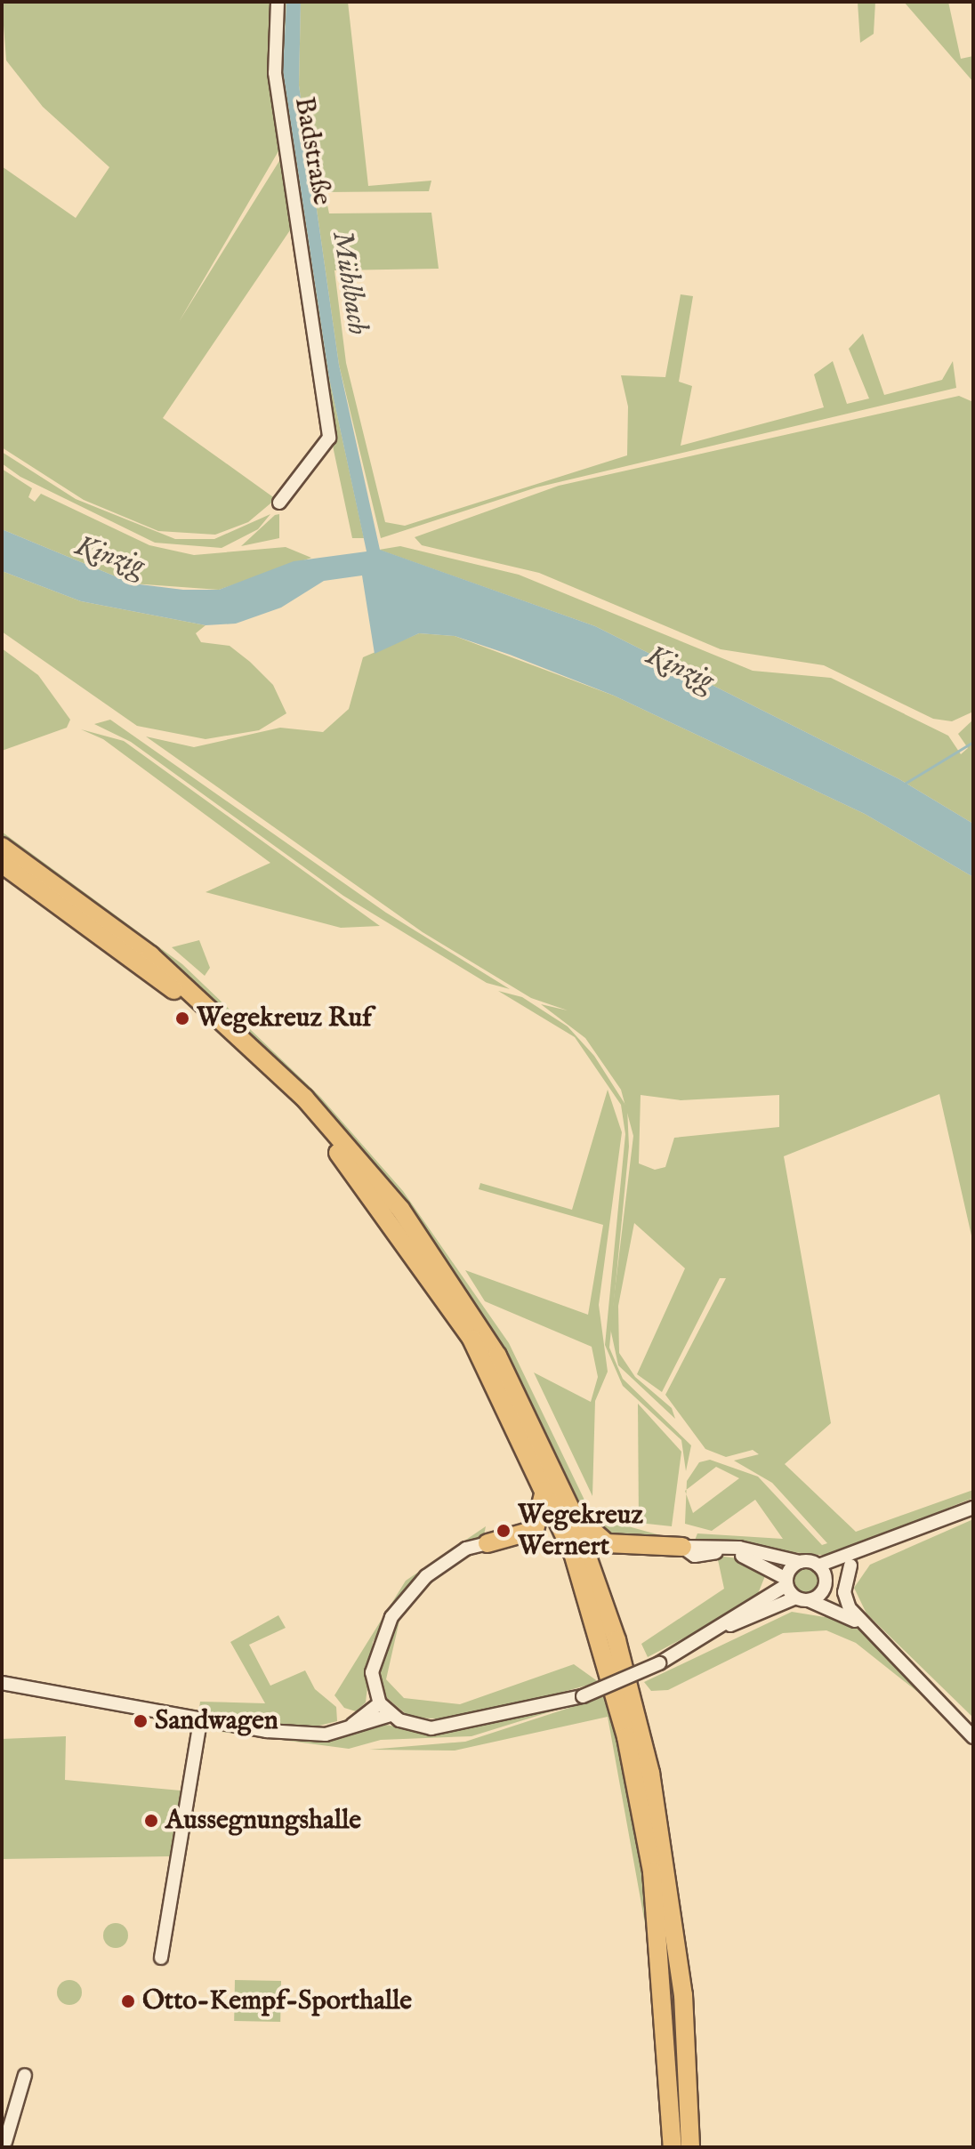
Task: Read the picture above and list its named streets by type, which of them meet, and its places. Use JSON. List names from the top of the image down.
{
  "streets": {
    "street": ["Badstraße"]
  },
  "water": ["Mühlbach", "Kinzig"],
  "places": [
    "Wegekreuz Ruf",
    "Wegekreuz Wernert",
    "Sandwagen",
    "Aussegnungshalle",
    "Otto-Kempf-Sporthalle"
  ]
}
